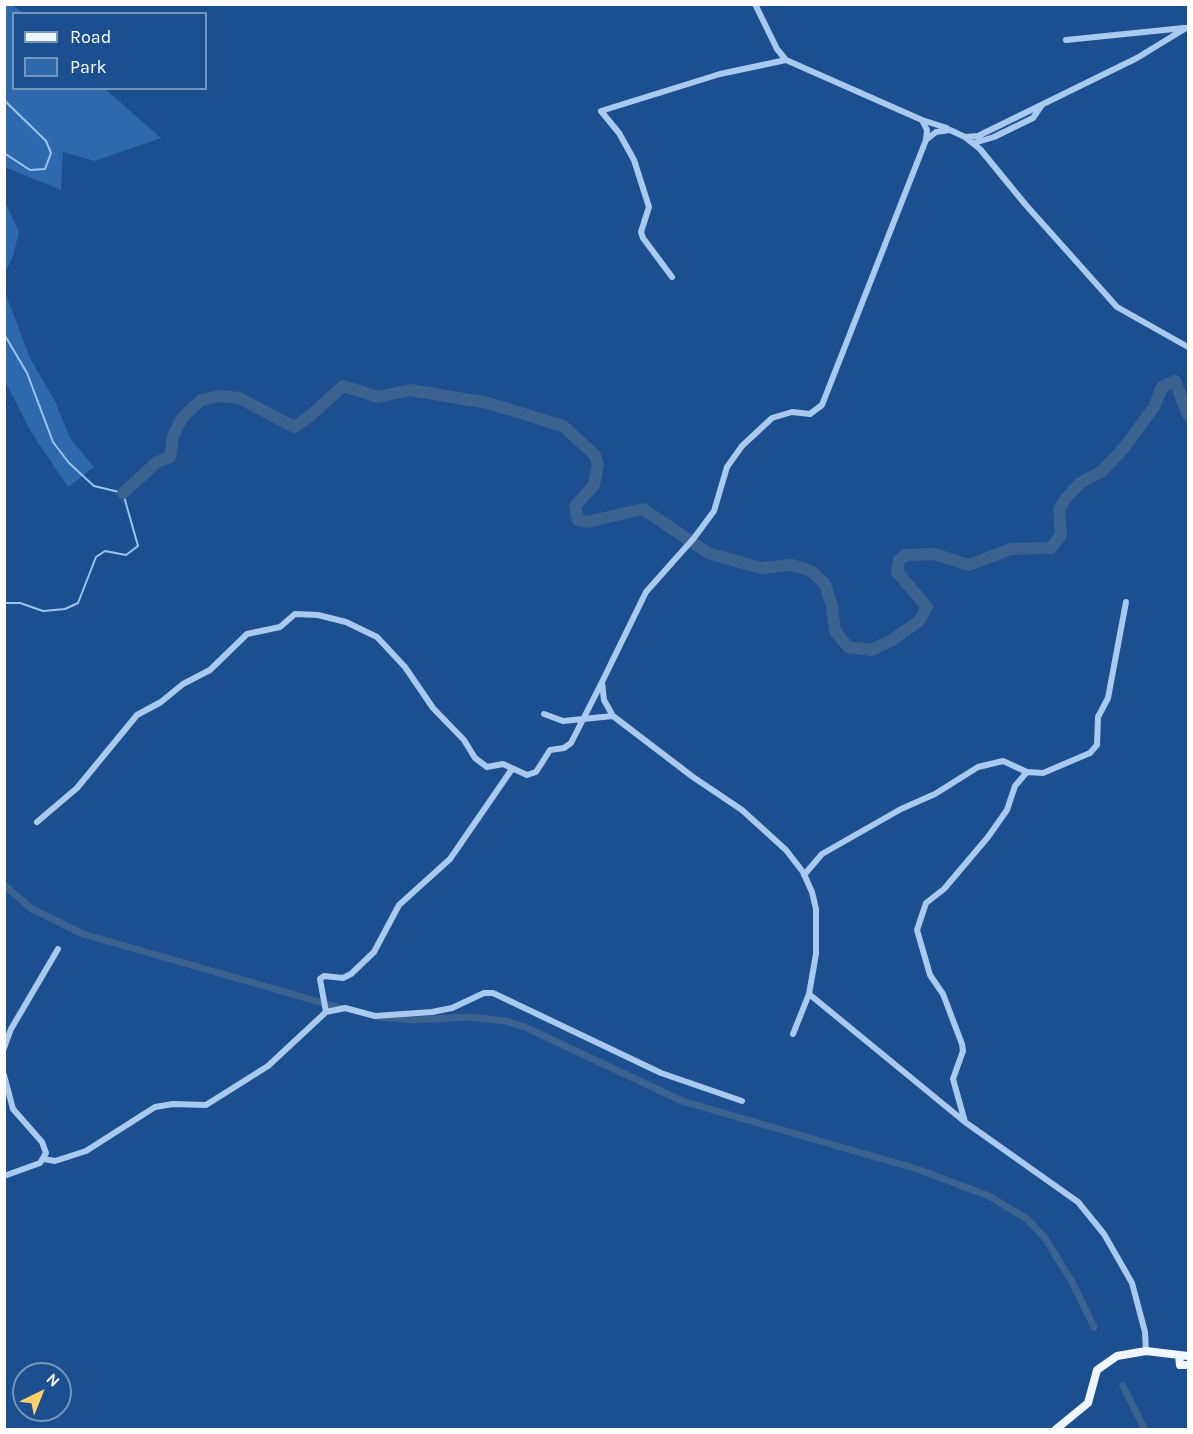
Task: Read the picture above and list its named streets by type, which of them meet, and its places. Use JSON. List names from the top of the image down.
{
  "legend": ["Road", "Park"],
  "north": "top right"
}
